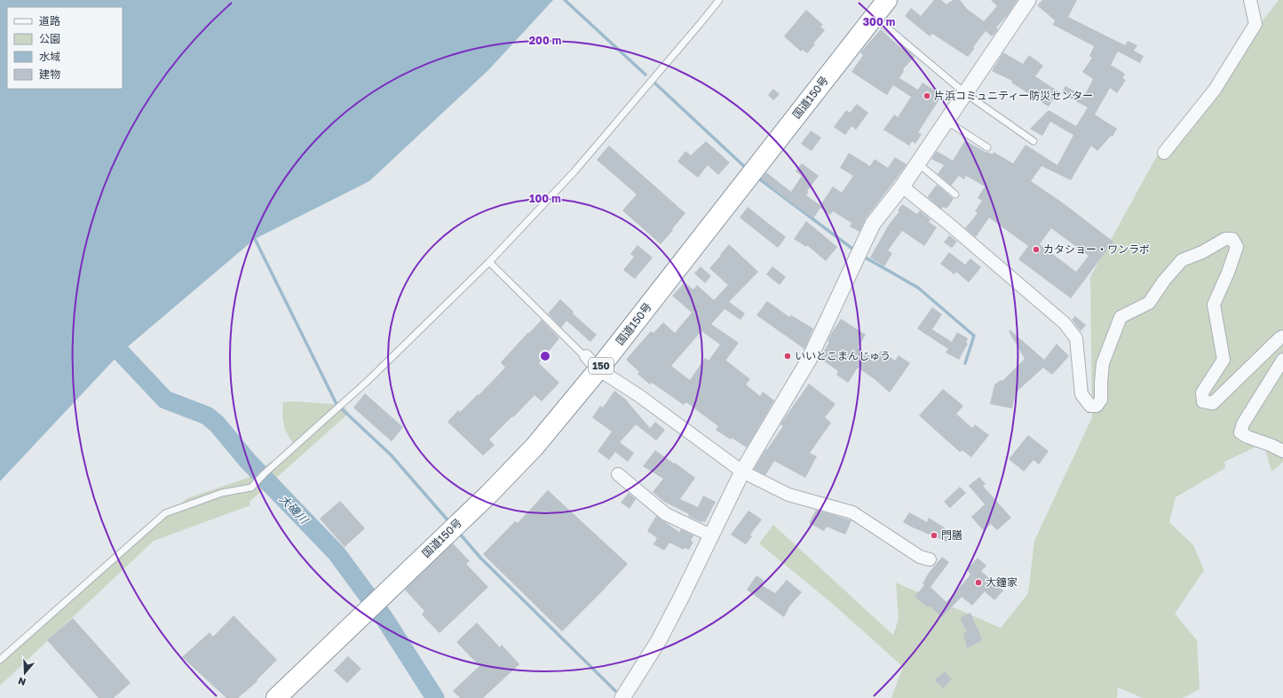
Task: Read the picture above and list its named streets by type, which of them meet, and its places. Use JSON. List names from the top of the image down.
{
  "streets": {
    "highway": ["国道150号", "150"]
  },
  "water": ["大磯川"],
  "places": [
    "片浜コミュニティー防災センター",
    "カタショー・ワンラボ",
    "いいとこまんじゅう",
    "門膳",
    "大鐘家"
  ],
  "legend": [
    "道路",
    "公園",
    "水域",
    "建物"
  ],
  "north": "bottom",
  "rings": ["300 m", "200 m", "100 m"]
}
